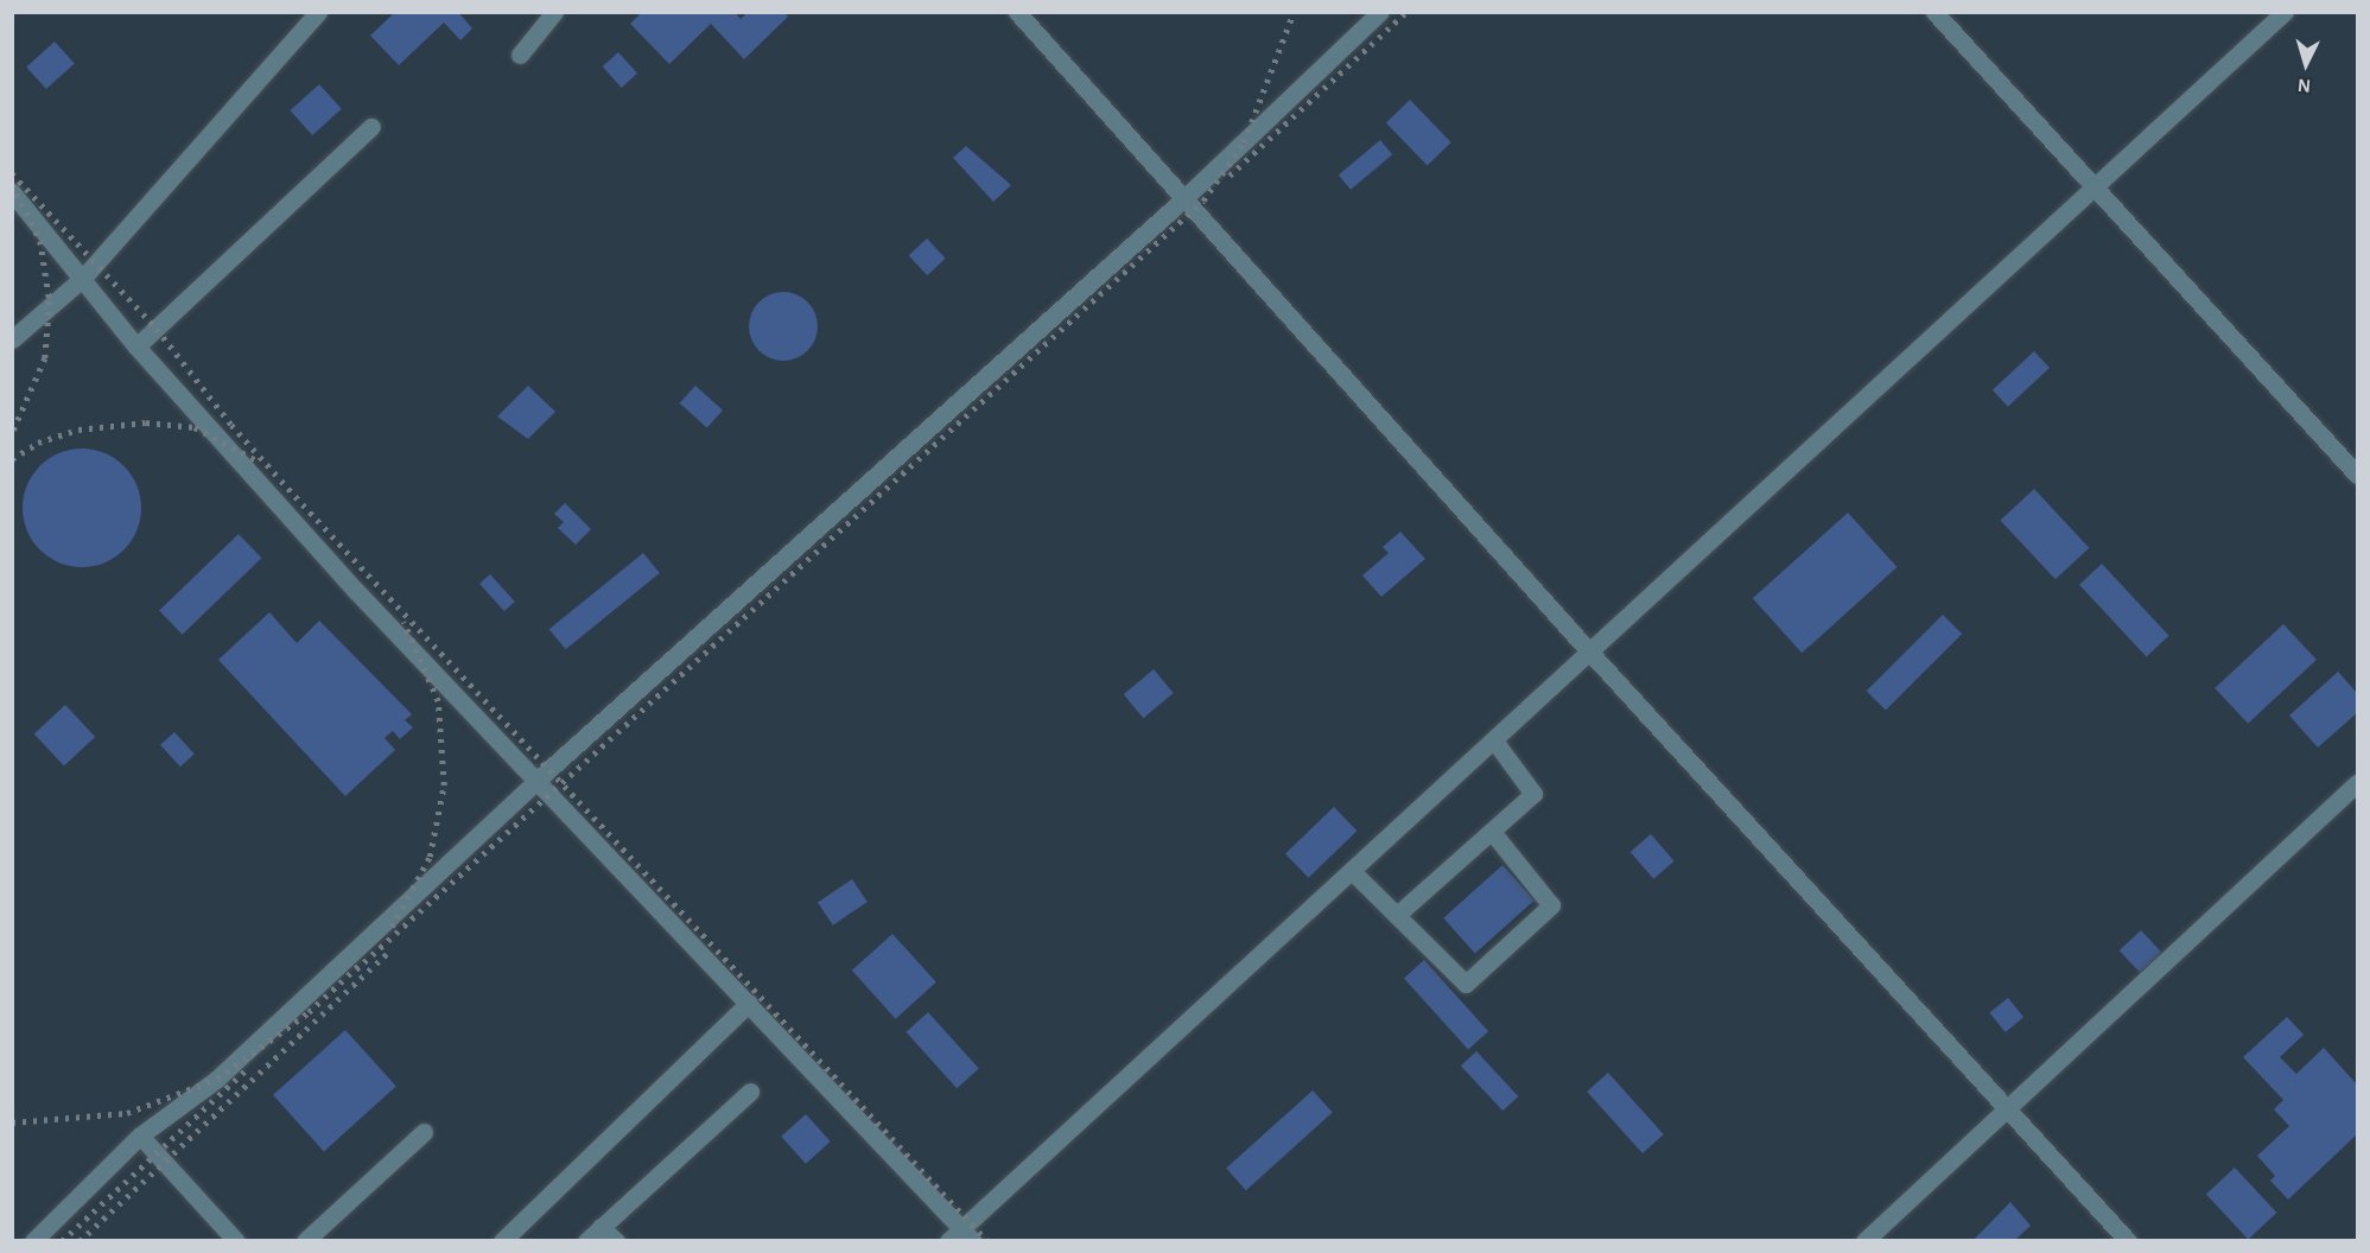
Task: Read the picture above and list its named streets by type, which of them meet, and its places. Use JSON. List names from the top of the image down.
{
  "north": "bottom"
}
